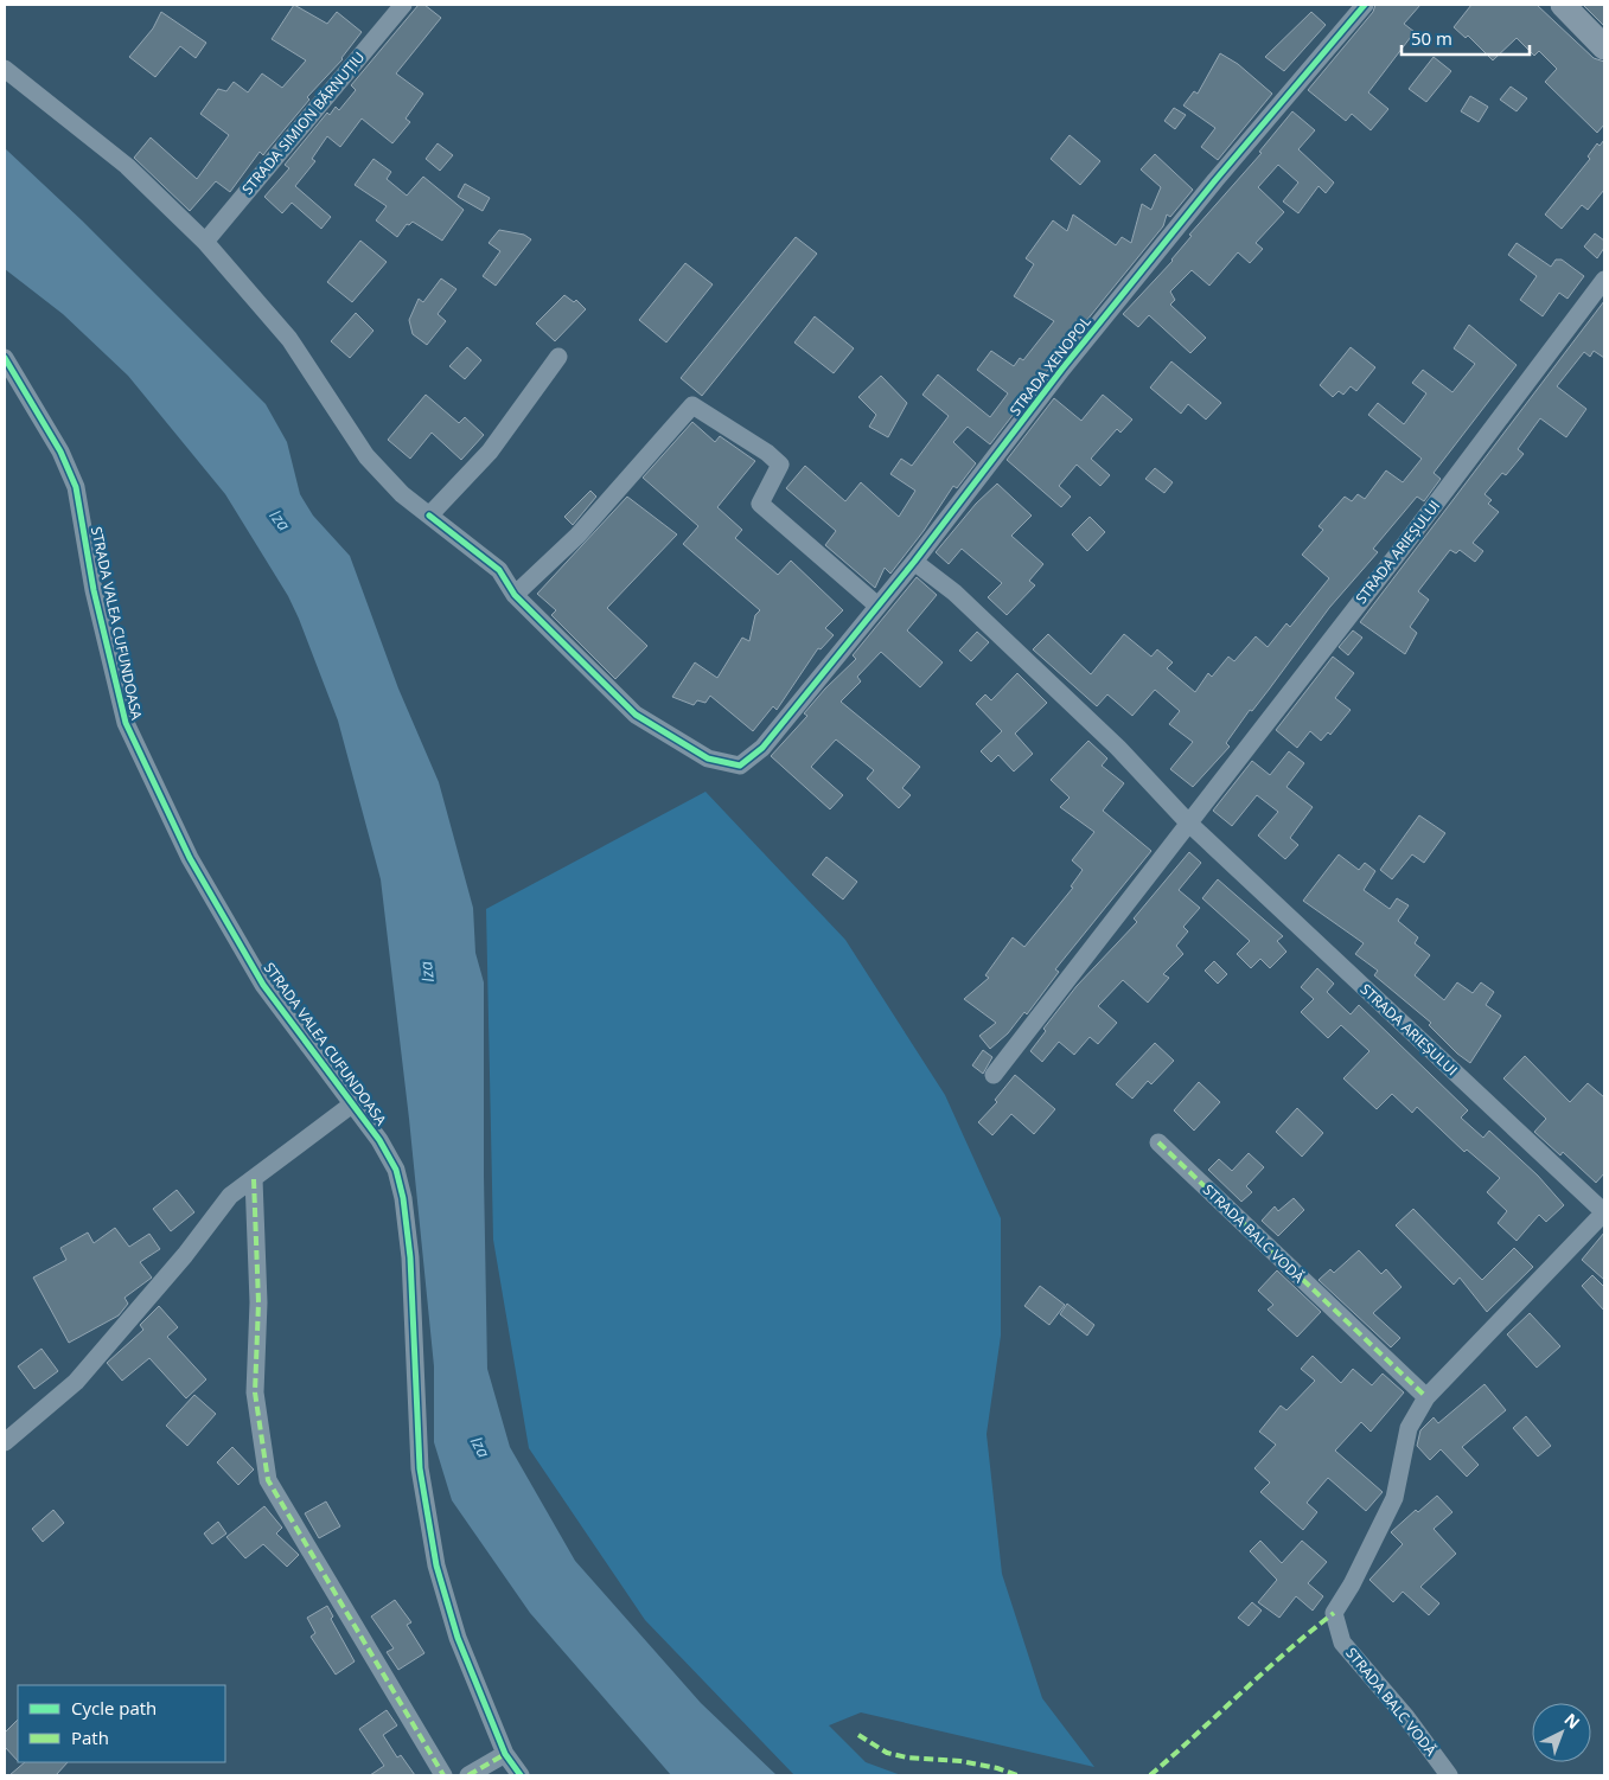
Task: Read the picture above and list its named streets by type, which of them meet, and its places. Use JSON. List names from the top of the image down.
{
  "streets": {
    "street": [
      "STRADA SIMION BĂRNUȚIU",
      "STRADA XENOPOL",
      "STRADA ARIEȘULUI",
      "STRADA VALEA CUFUNDOASA",
      "STRADA BALC VODĂ"
    ]
  },
  "crossings": [
    ["STRADA XENOPOL", "STRADA ARIEȘULUI"],
    ["STRADA ARIEȘULUI", "STRADA BALC VODĂ"]
  ],
  "water": ["Iza"],
  "legend": ["Cycle path", "Path"],
  "scale_bar": "50 m",
  "north": "top right"
}
